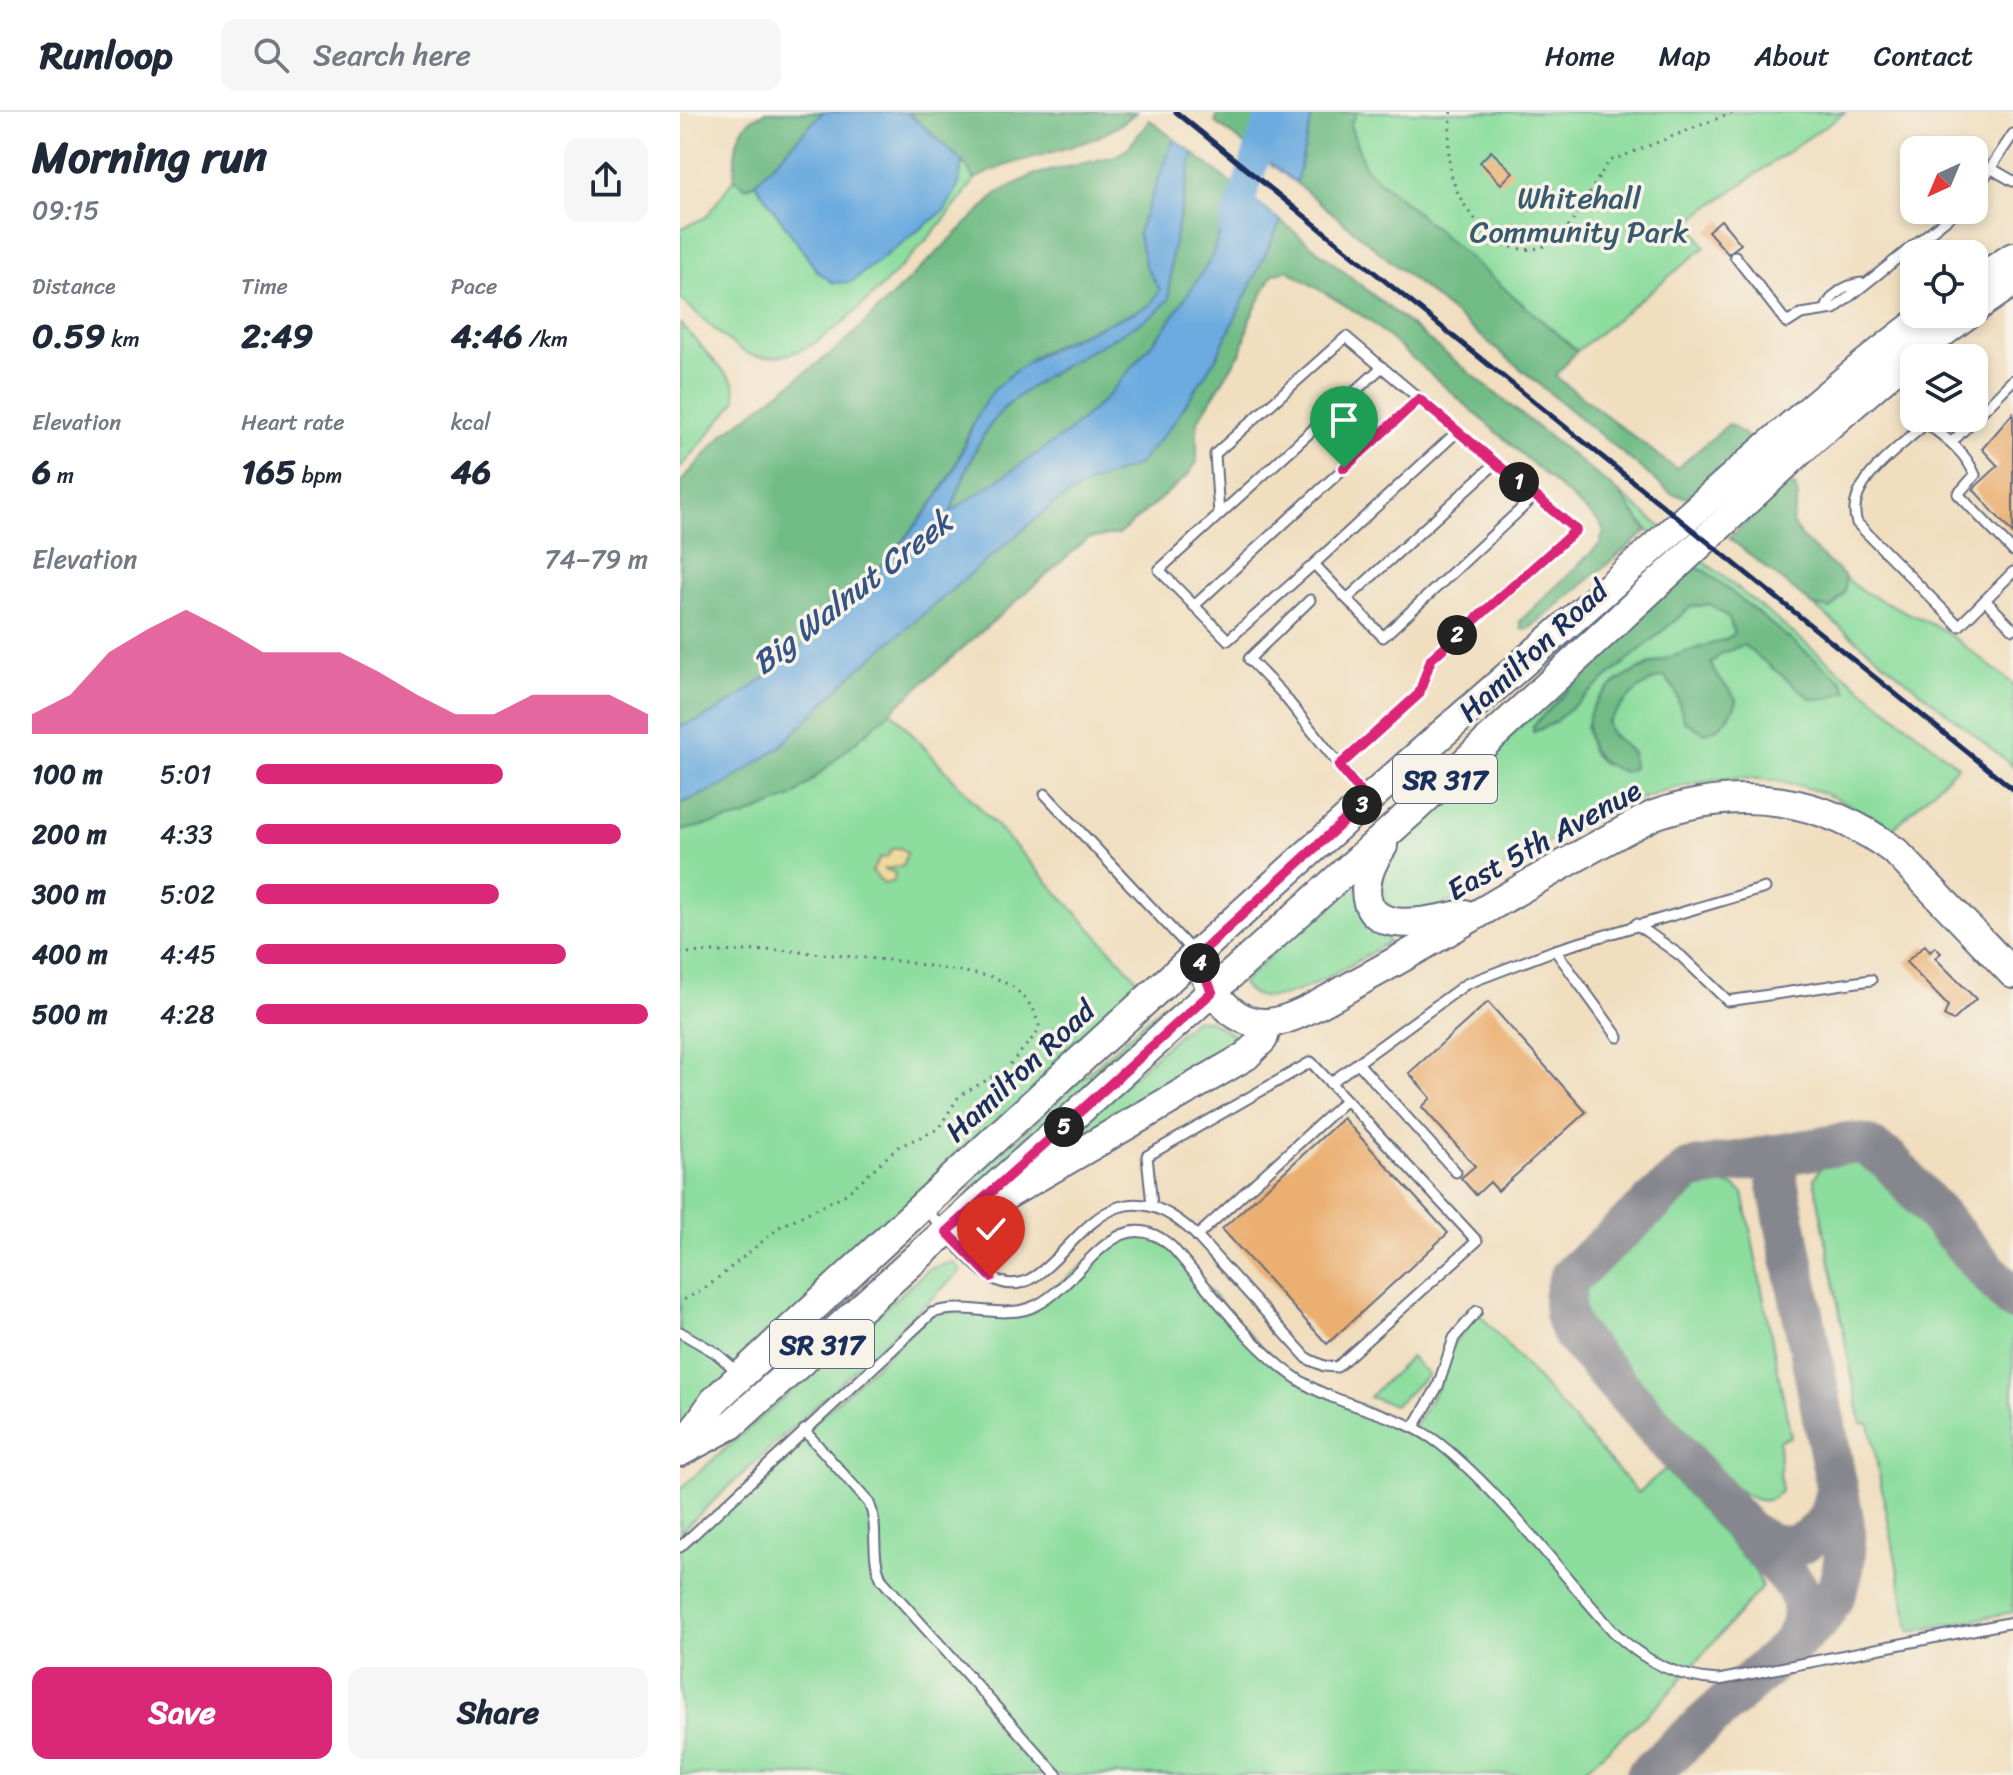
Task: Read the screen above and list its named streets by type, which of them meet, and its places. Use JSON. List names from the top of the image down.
{
  "streets": {
    "main road": ["Hamilton Road", "SR 317", "East 5th Avenue"]
  },
  "water": ["Big Walnut Creek"],
  "parks": ["Whitehall Community Park"],
  "north": "bottom left",
  "page": {
    "header": "Runloop",
    "search": "Search here",
    "nav": [
      "Home",
      "Map",
      "About",
      "Contact"
    ],
    "heading": ["Morning run", "09:15"],
    "stats": [
      ["Distance", "0.59 km"],
      ["Time", "2:49"],
      ["Pace", "4:46 /km"],
      ["Elevation", "6 m"],
      ["Heart rate", "165 bpm"],
      ["kcal", "46"]
    ],
    "pins": [
      "1",
      "2",
      "3",
      "4",
      "5"
    ],
    "chart": ["Elevation", "74–79 m"],
    "list": [
      {
        "name": "100 m",
        "note": "5:01"
      },
      {
        "name": "200 m",
        "note": "4:33"
      },
      {
        "name": "300 m",
        "note": "5:02"
      },
      {
        "name": "400 m",
        "note": "4:45"
      },
      {
        "name": "500 m",
        "note": "4:28"
      }
    ],
    "buttons": ["Save", "Share"]
  }
}
